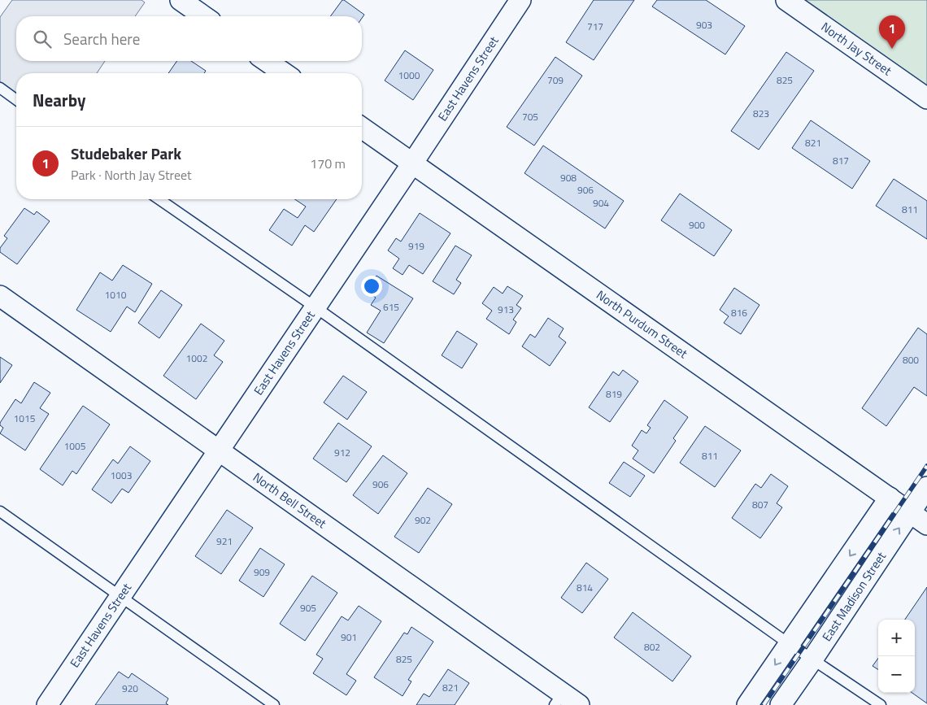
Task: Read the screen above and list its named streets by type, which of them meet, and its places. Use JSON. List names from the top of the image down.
{
  "streets": {
    "street": [
      "North Jay Street",
      "East Havens Street",
      "North Purdum Street",
      "North Bell Street",
      "East Madison Street"
    ]
  },
  "crossings": [
    ["East Havens Street", "North Purdum Street"],
    ["East Havens Street", "North Bell Street"],
    ["North Purdum Street", "East Madison Street"]
  ],
  "house_numbers": [
    "903",
    "717",
    "1000",
    "709",
    "825",
    "823",
    "705",
    "821",
    "817",
    "908",
    "906",
    "904",
    "811",
    "900",
    "919",
    "1010",
    "615",
    "913",
    "816",
    "1002",
    "800",
    "819",
    "1015",
    "1005",
    "912",
    "811",
    "1003",
    "906",
    "807",
    "902",
    "921",
    "909",
    "814",
    "905",
    "901",
    "802",
    "825",
    "821",
    "920"
  ],
  "page": {
    "pins": "1",
    "search": "Search here",
    "heading": "Nearby",
    "list": [
      {
        "mark": "1",
        "name": "Studebaker Park",
        "note": "Park · North Jay Street",
        "value": "170 m"
      }
    ],
    "map_buttons": ["+", "−"]
  }
}
